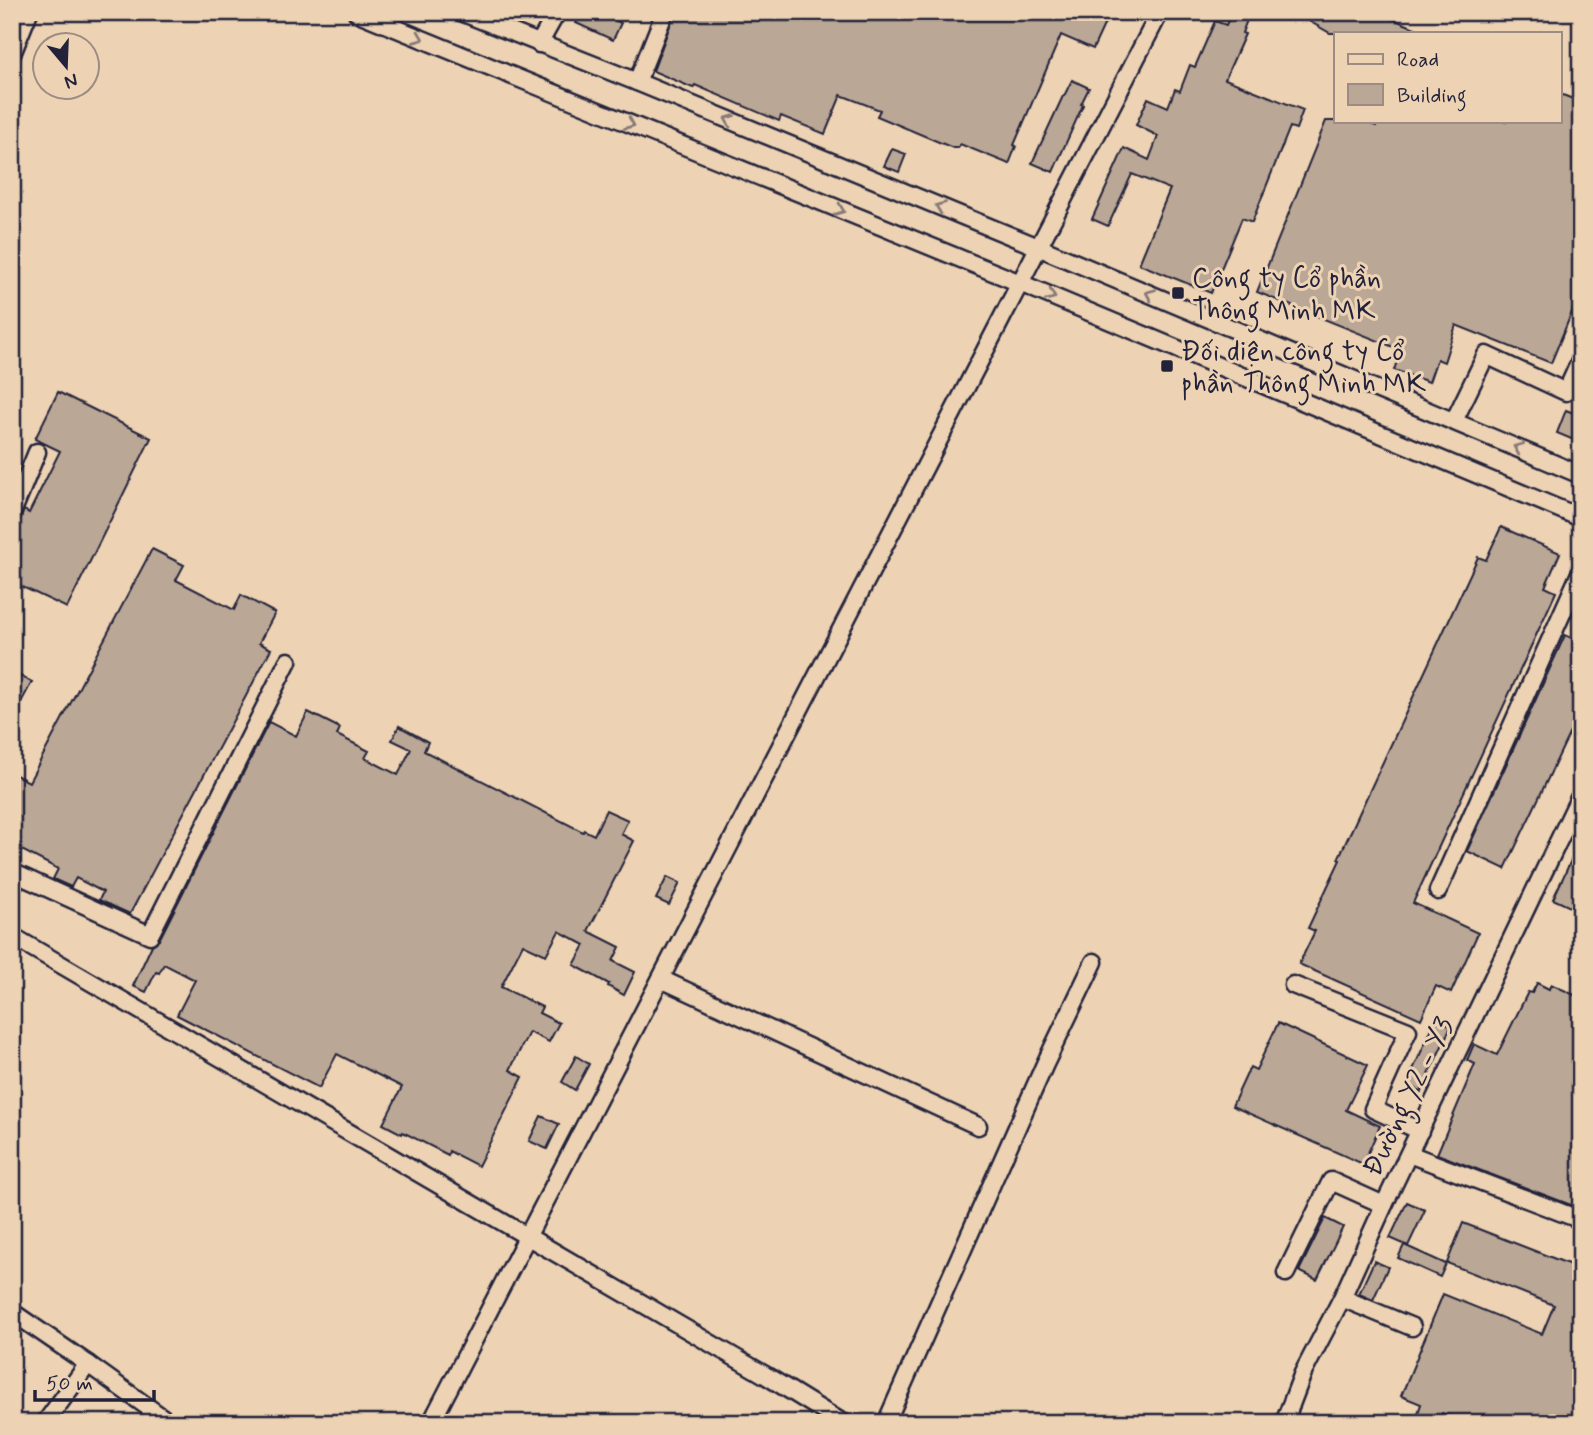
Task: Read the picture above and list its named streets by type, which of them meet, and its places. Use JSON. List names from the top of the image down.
{
  "streets": {
    "street": ["Đường Y2 - Y3"]
  },
  "places": {
    "transit": ["Công ty Cổ phần Thông Minh MK", "Đối diện công ty Cổ phần Thông Minh MK"]
  },
  "legend": ["Road", "Building"],
  "scale_bar": "50 m",
  "north": "bottom"
}
